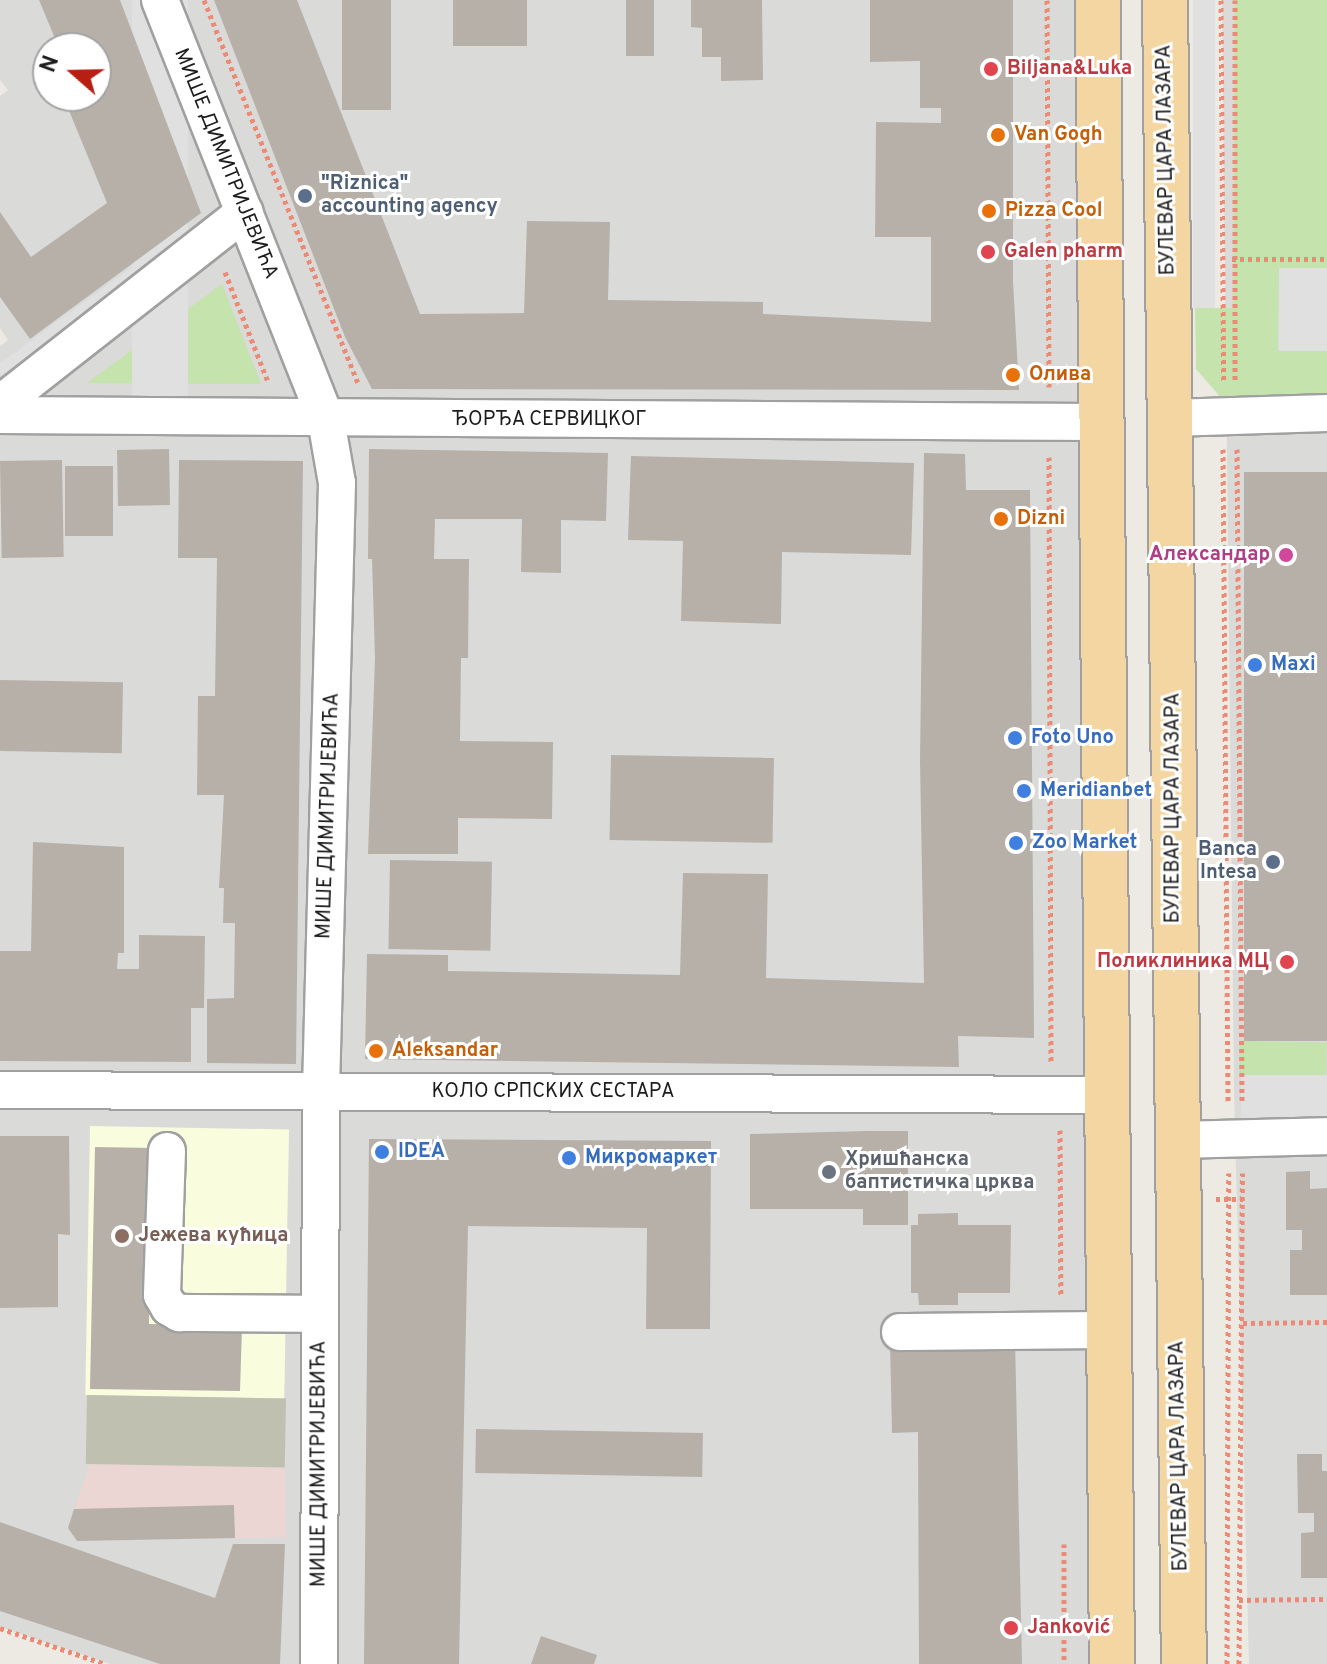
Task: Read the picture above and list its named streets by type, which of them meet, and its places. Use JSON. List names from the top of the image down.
{
  "streets": {
    "main road": ["БУЛЕВАР ЦАРА ЛАЗАРА"],
    "street": ["МИШЕ ДИМИТРИЈЕВИЋА", "ЂОРЂА СЕРВИЦКОГ", "КОЛО СРПСКИХ СЕСТАРА"]
  },
  "crossings": [
    ["МИШЕ ДИМИТРИЈЕВИЋА", "ЂОРЂА СЕРВИЦКОГ"],
    ["МИШЕ ДИМИТРИЈЕВИЋА", "КОЛО СРПСКИХ СЕСТАРА"]
  ],
  "places": [
    "Biljana&Luka",
    "Van Gogh",
    "\"Riznica\" accounting agency",
    "Pizza Cool",
    "Galen pharm",
    "Олива",
    "Dizni",
    "Александар",
    "Maxi",
    "Foto Uno",
    "Meridianbet",
    "Zoo Market",
    "Banca Intesa",
    "Поликлиника МЦ",
    "Aleksandar",
    "IDEA",
    "Микромаркет",
    "Хришћанска баптистичка црква",
    "Јежева кућица",
    "Janković"
  ],
  "north": "left"
}
